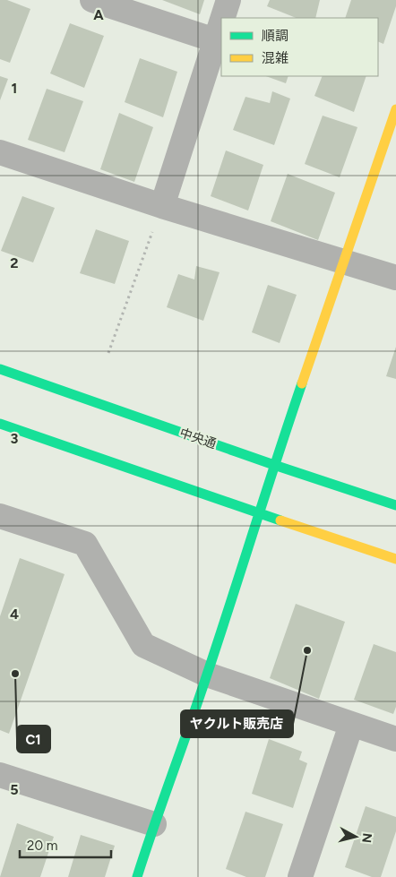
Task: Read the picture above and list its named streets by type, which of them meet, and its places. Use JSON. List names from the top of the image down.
{
  "streets": {
    "street": ["中央通"]
  },
  "places": ["ヤクルト販売店", "C1"],
  "legend": ["順調", "混雑"],
  "scale_bar": "20 m",
  "north": "right",
  "grid": {
    "columns": ["A"],
    "rows": [
      "1",
      "2",
      "3",
      "4",
      "5"
    ]
  }
}
